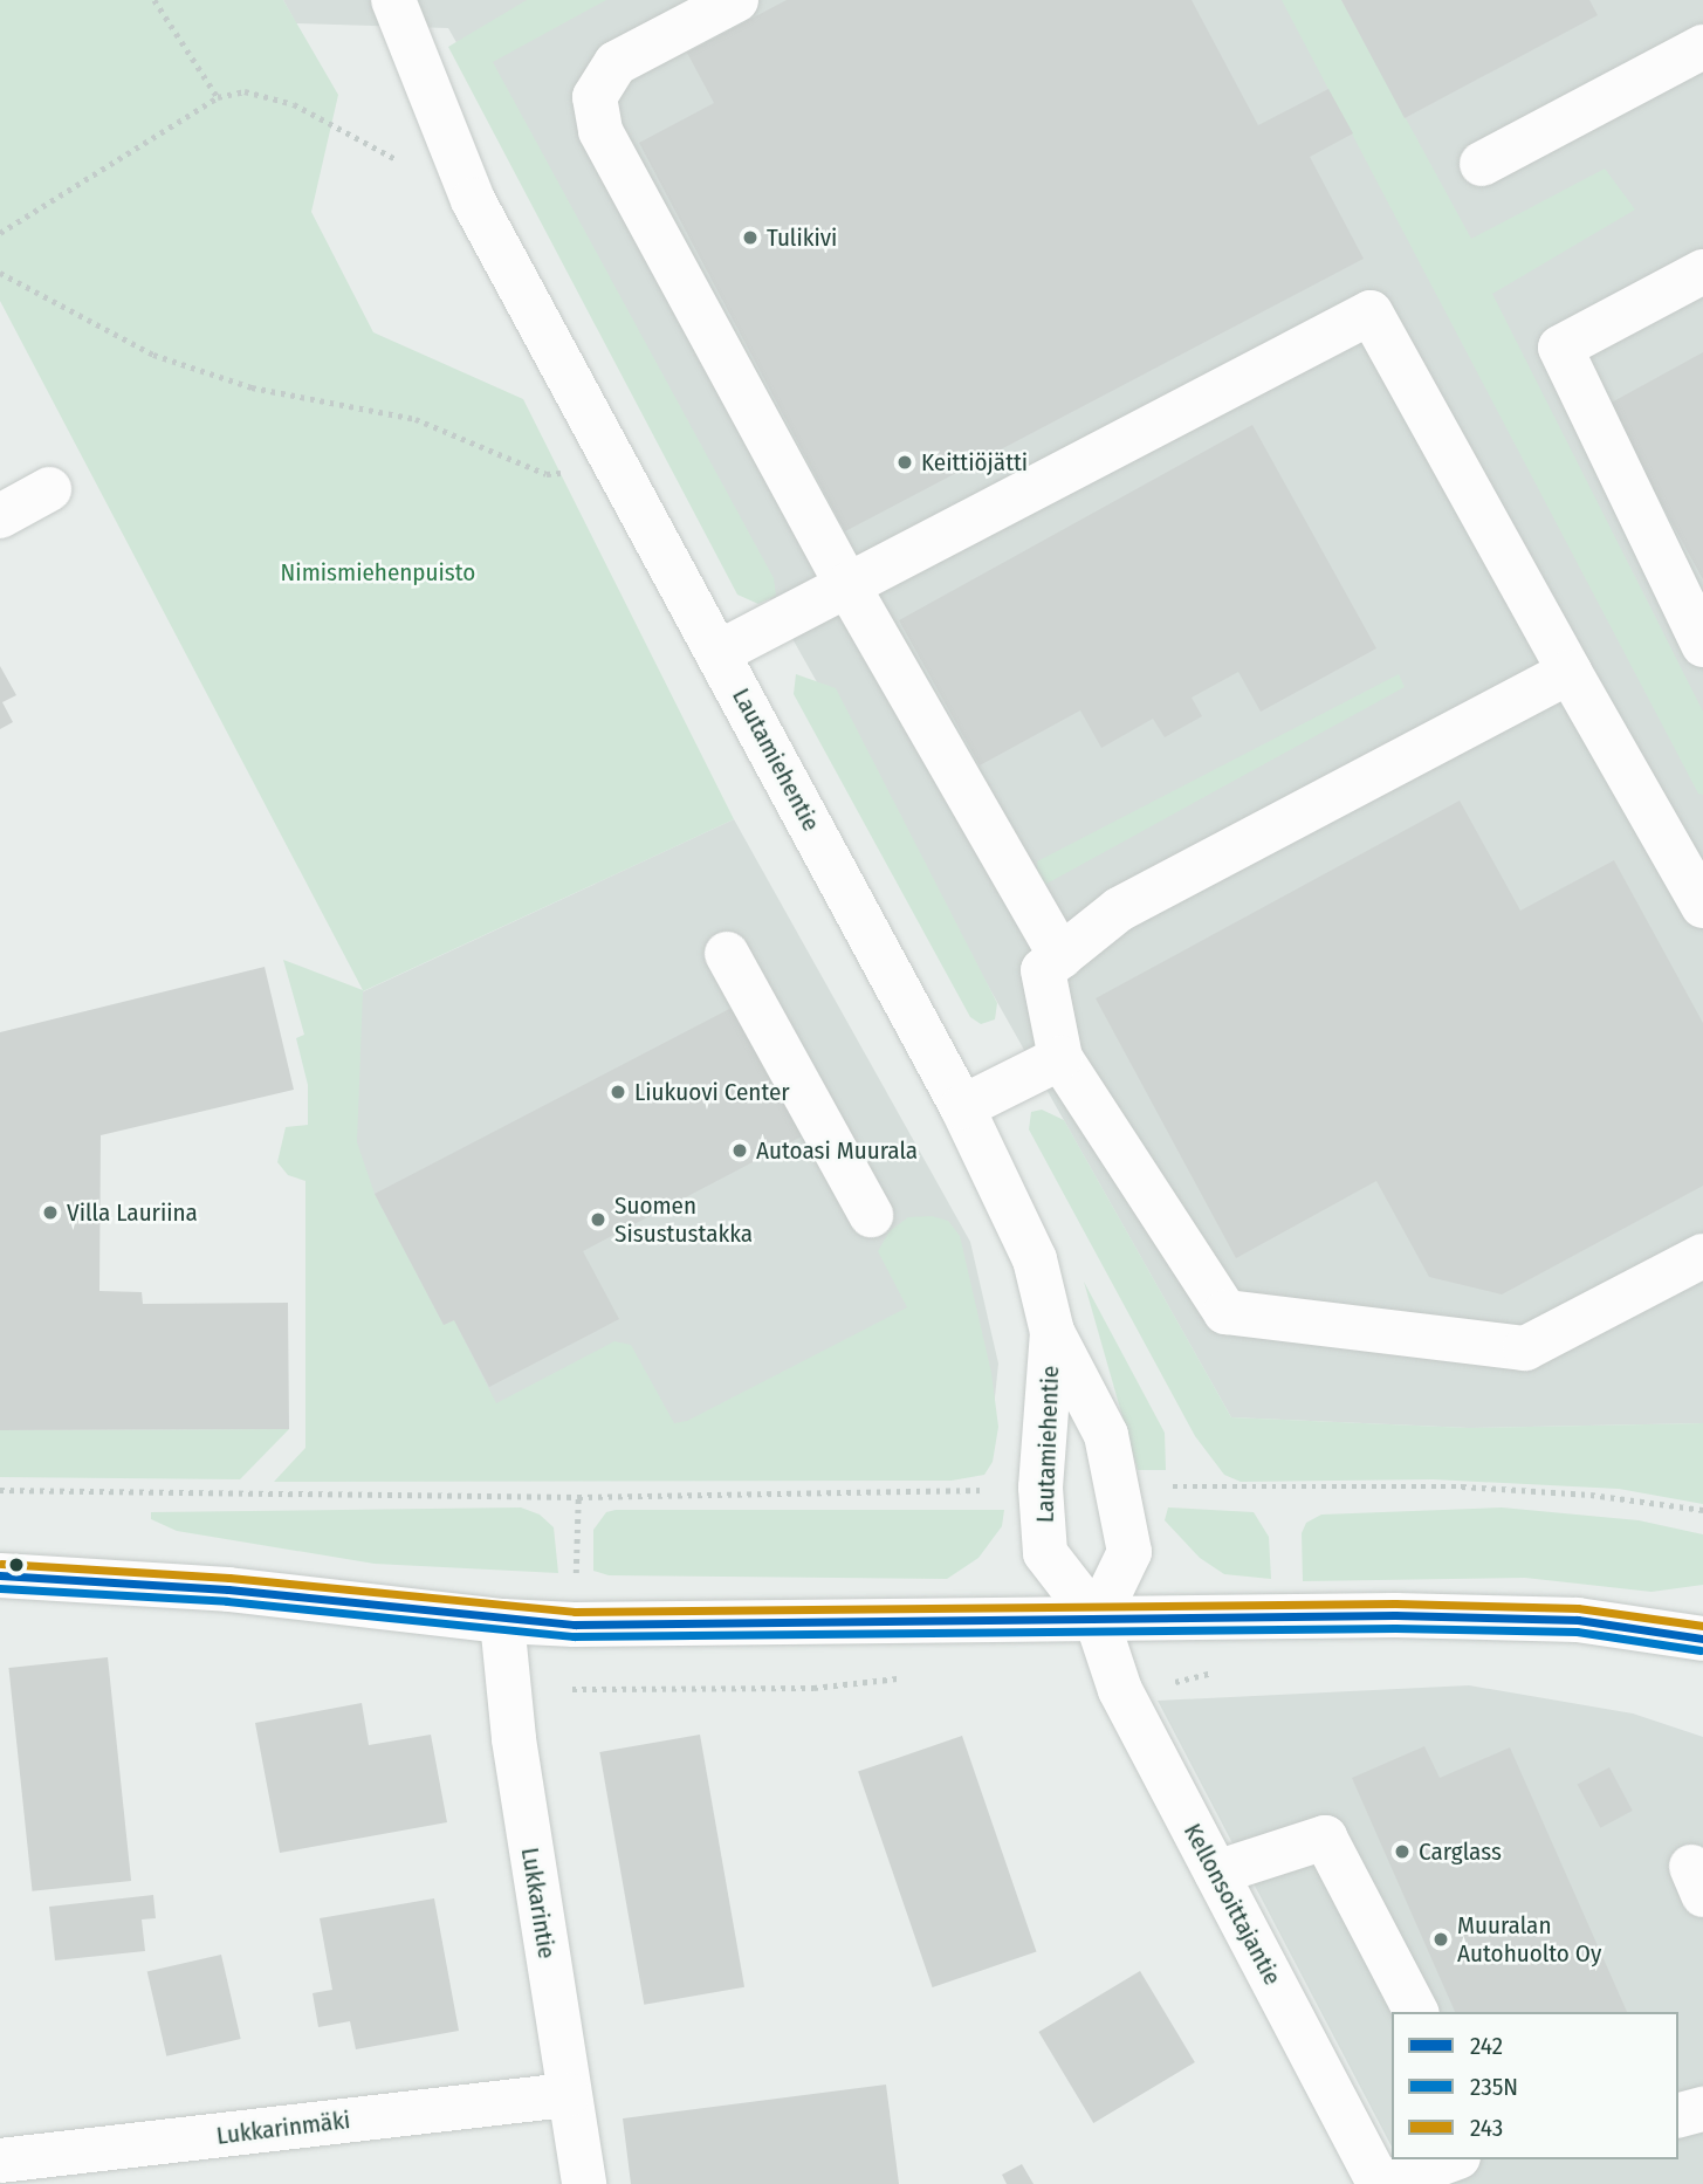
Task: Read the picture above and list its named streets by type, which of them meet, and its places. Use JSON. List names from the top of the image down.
{
  "streets": {
    "street": [
      "Lautamiehentie",
      "Lukkarintie",
      "Kellonsoittajantie",
      "Lukkarinmäki"
    ]
  },
  "crossings": [
    ["Lautamiehentie", "Kellonsoittajantie"],
    ["Lukkarintie", "Lukkarinmäki"]
  ],
  "parks": ["Nimismiehenpuisto"],
  "places": [
    "Tulikivi",
    "Keittiöjätti",
    "Liukuovi Center",
    "Autoasi Muurala",
    "Villa Lauriina",
    "Suomen Sisustustakka",
    "Carglass",
    "Muuralan Autohuolto Oy"
  ],
  "lines": ["transit line 243", "transit line 242", "transit line 235N"],
  "legend": ["242", "235N", "243"]
}
